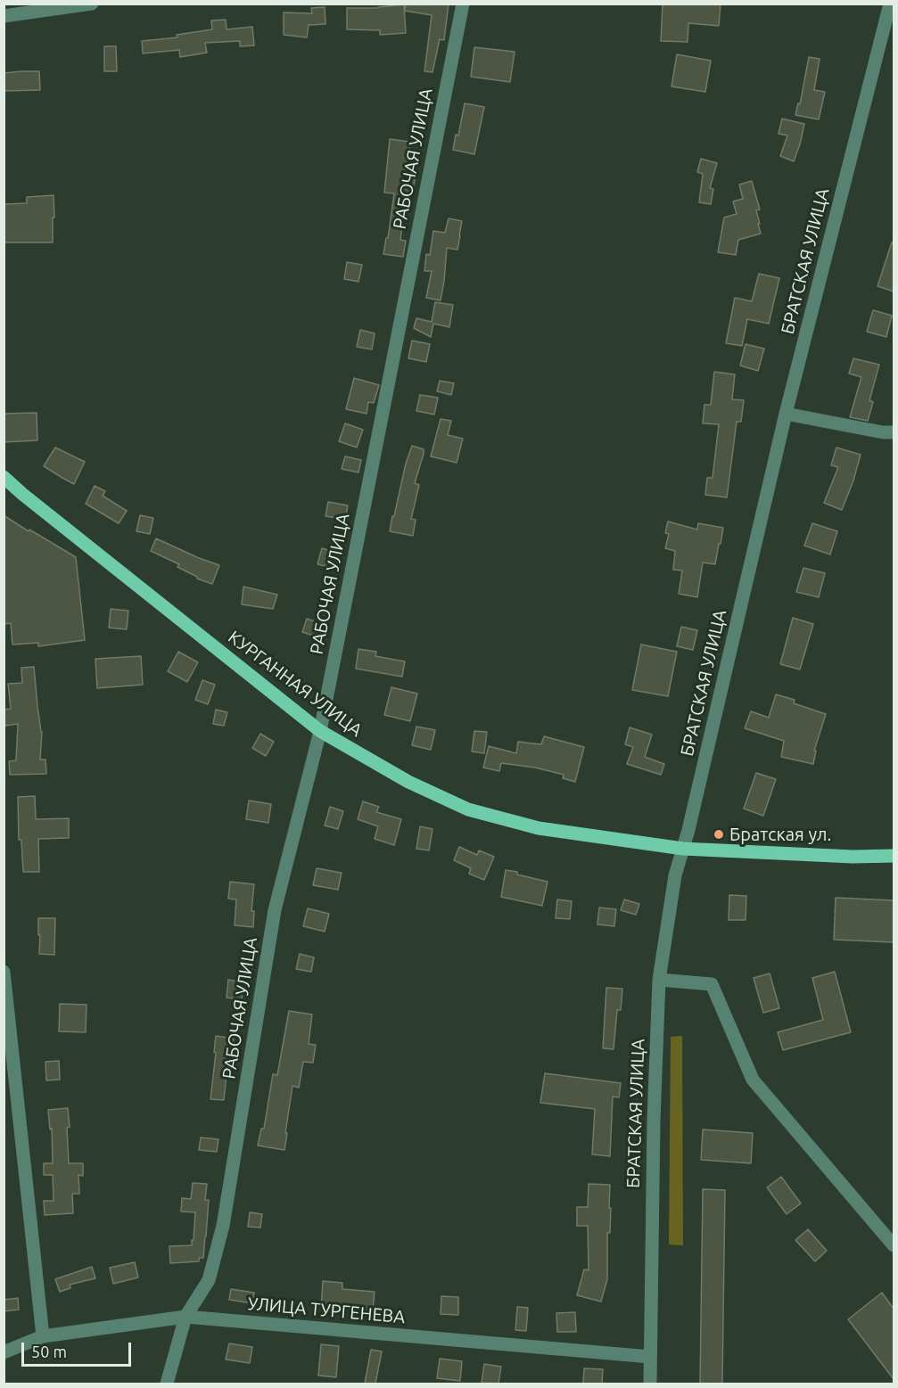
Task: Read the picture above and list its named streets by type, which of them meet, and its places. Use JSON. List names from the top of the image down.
{
  "streets": {
    "main road": ["КУРГАННАЯ УЛИЦА"],
    "street": ["РАБОЧАЯ УЛИЦА", "БРАТСКАЯ УЛИЦА", "УЛИЦА ТУРГЕНЕВА"]
  },
  "crossings": [
    ["РАБОЧАЯ УЛИЦА", "КУРГАННАЯ УЛИЦА"],
    ["РАБОЧАЯ УЛИЦА", "УЛИЦА ТУРГЕНЕВА"],
    ["БРАТСКАЯ УЛИЦА", "КУРГАННАЯ УЛИЦА"],
    ["БРАТСКАЯ УЛИЦА", "УЛИЦА ТУРГЕНЕВА"]
  ],
  "places": ["Братская ул."],
  "scale_bar": "50 m"
}
